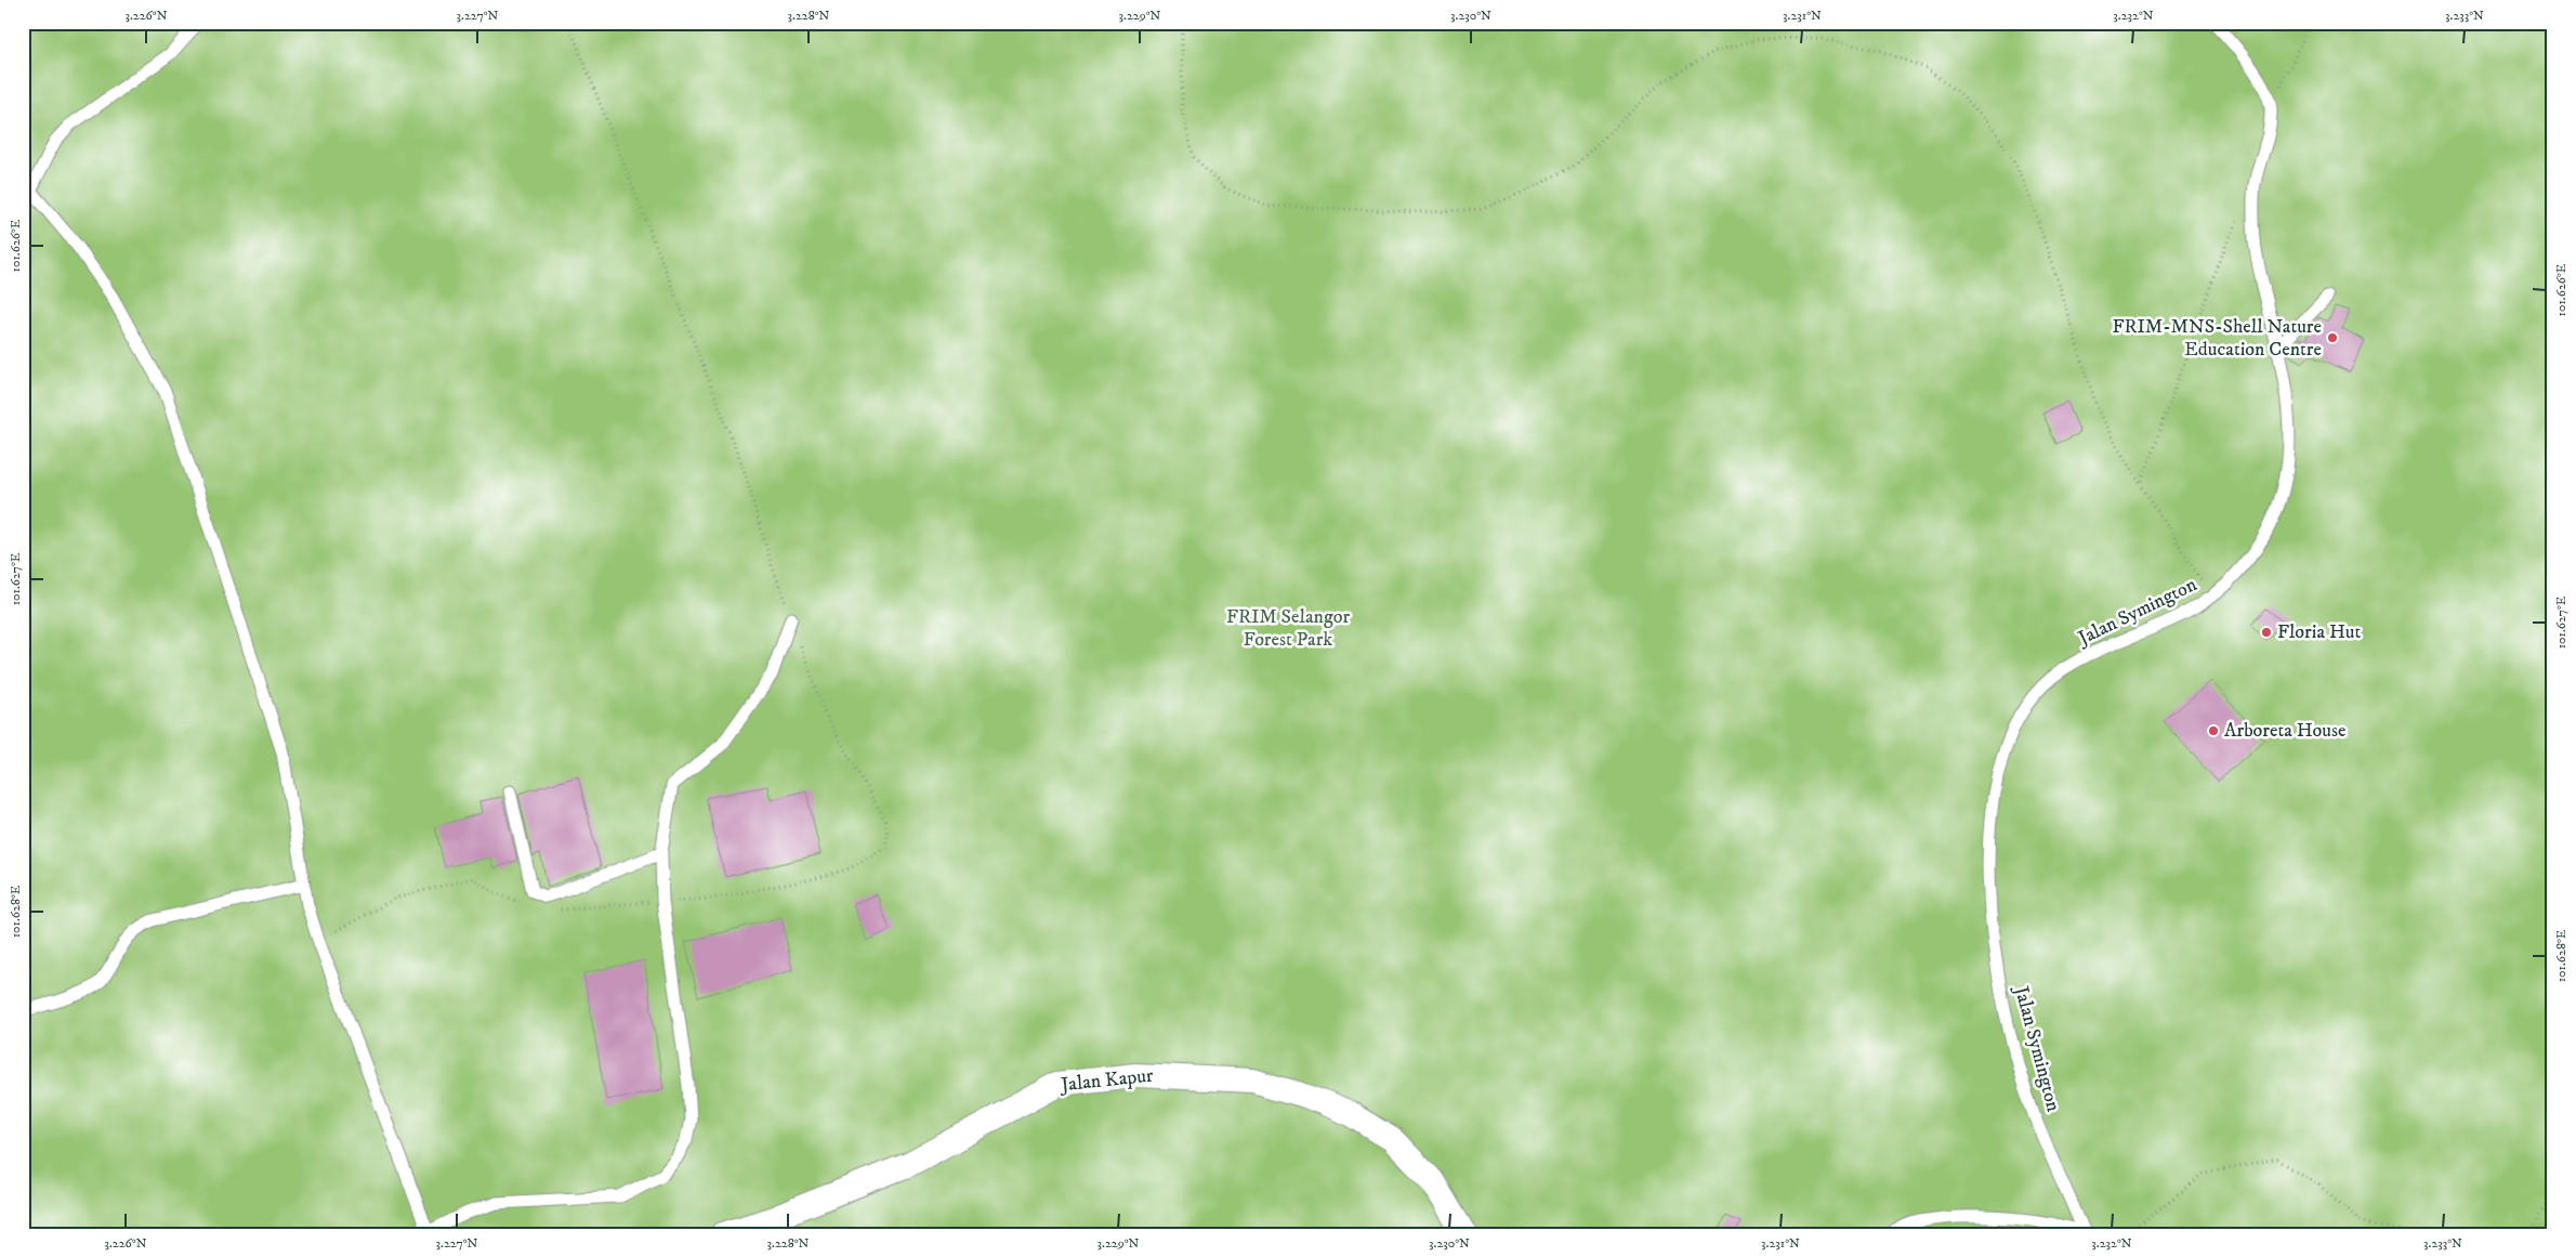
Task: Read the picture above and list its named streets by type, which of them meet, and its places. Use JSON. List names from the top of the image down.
{
  "streets": {
    "street": ["Jalan Kapur"],
    "lane": ["Jalan Symington"]
  },
  "parks": ["FRIM Selangor Forest Park"],
  "places": ["FRIM-MNS-Shell Nature Education Centre", "Floria Hut", "Arboreta House"],
  "coordinates": [
    "3.226°N",
    "3.227°N",
    "3.228°N",
    "3.229°N",
    "3.230°N",
    "3.231°N",
    "3.232°N",
    "3.233°N",
    "101.626°E",
    "101.627°E",
    "101.628°E"
  ]
}
